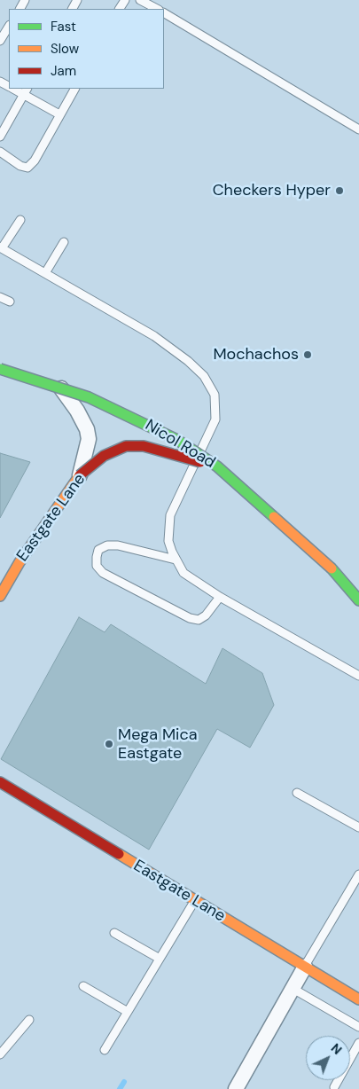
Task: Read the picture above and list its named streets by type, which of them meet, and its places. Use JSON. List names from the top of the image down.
{
  "streets": {
    "street": ["Nicol Road", "Eastgate Lane"]
  },
  "crossings": [
    ["Nicol Road", "Eastgate Lane"]
  ],
  "places": ["Checkers Hyper", "Mochachos", "Mega Mica Eastgate"],
  "legend": ["Fast", "Slow", "Jam"],
  "north": "top right"
}
